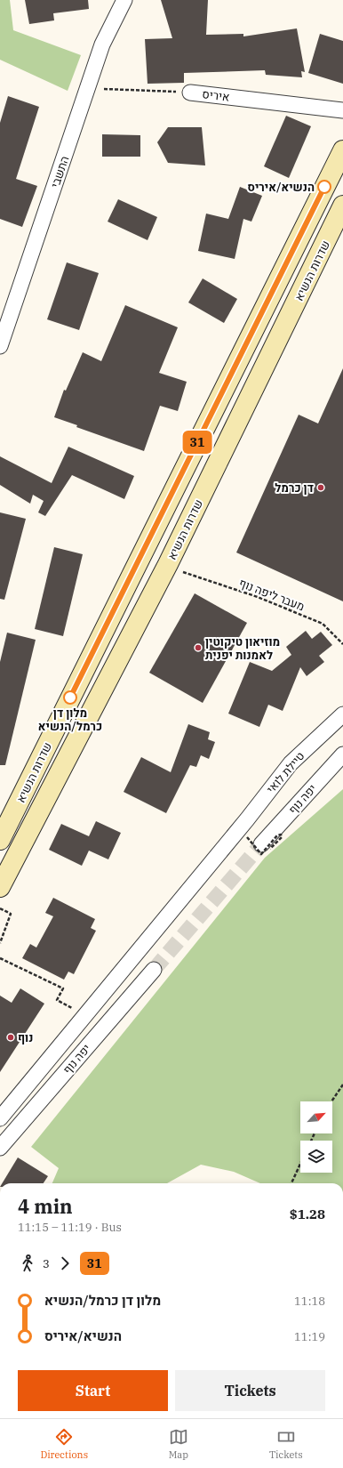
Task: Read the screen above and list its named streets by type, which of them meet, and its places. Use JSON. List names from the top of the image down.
{
  "streets": {
    "street": [
      "איריס",
      "התשבי",
      "שדרות הנשיא",
      "טיילת לואי",
      "יפה נוף"
    ],
    "path": ["מעבר ליפה נוף"]
  },
  "crossings": [
    ["איריס", "התשבי"]
  ],
  "places": [
    "הנשיא/איריס",
    "דן כרמל",
    "מוזיאון טיקוטין לאמנות יפנית",
    "מלון דן כרמל/הנשיא",
    "נוף"
  ],
  "lines": ["bus line 31"],
  "north": "top right",
  "page": {
    "on_map": "31",
    "heading": ["4 min", "11:15 – 11:19 · Bus", "$1.28"],
    "legs": ["3", "31"],
    "list": [
      {
        "name": "מלון דן כרמל/הנשיא",
        "value": "11:18"
      },
      {
        "name": "הנשיא/איריס",
        "value": "11:19"
      }
    ],
    "buttons": ["Start", "Tickets"],
    "tabs": ["Directions", "Map", "Tickets"]
  }
}
